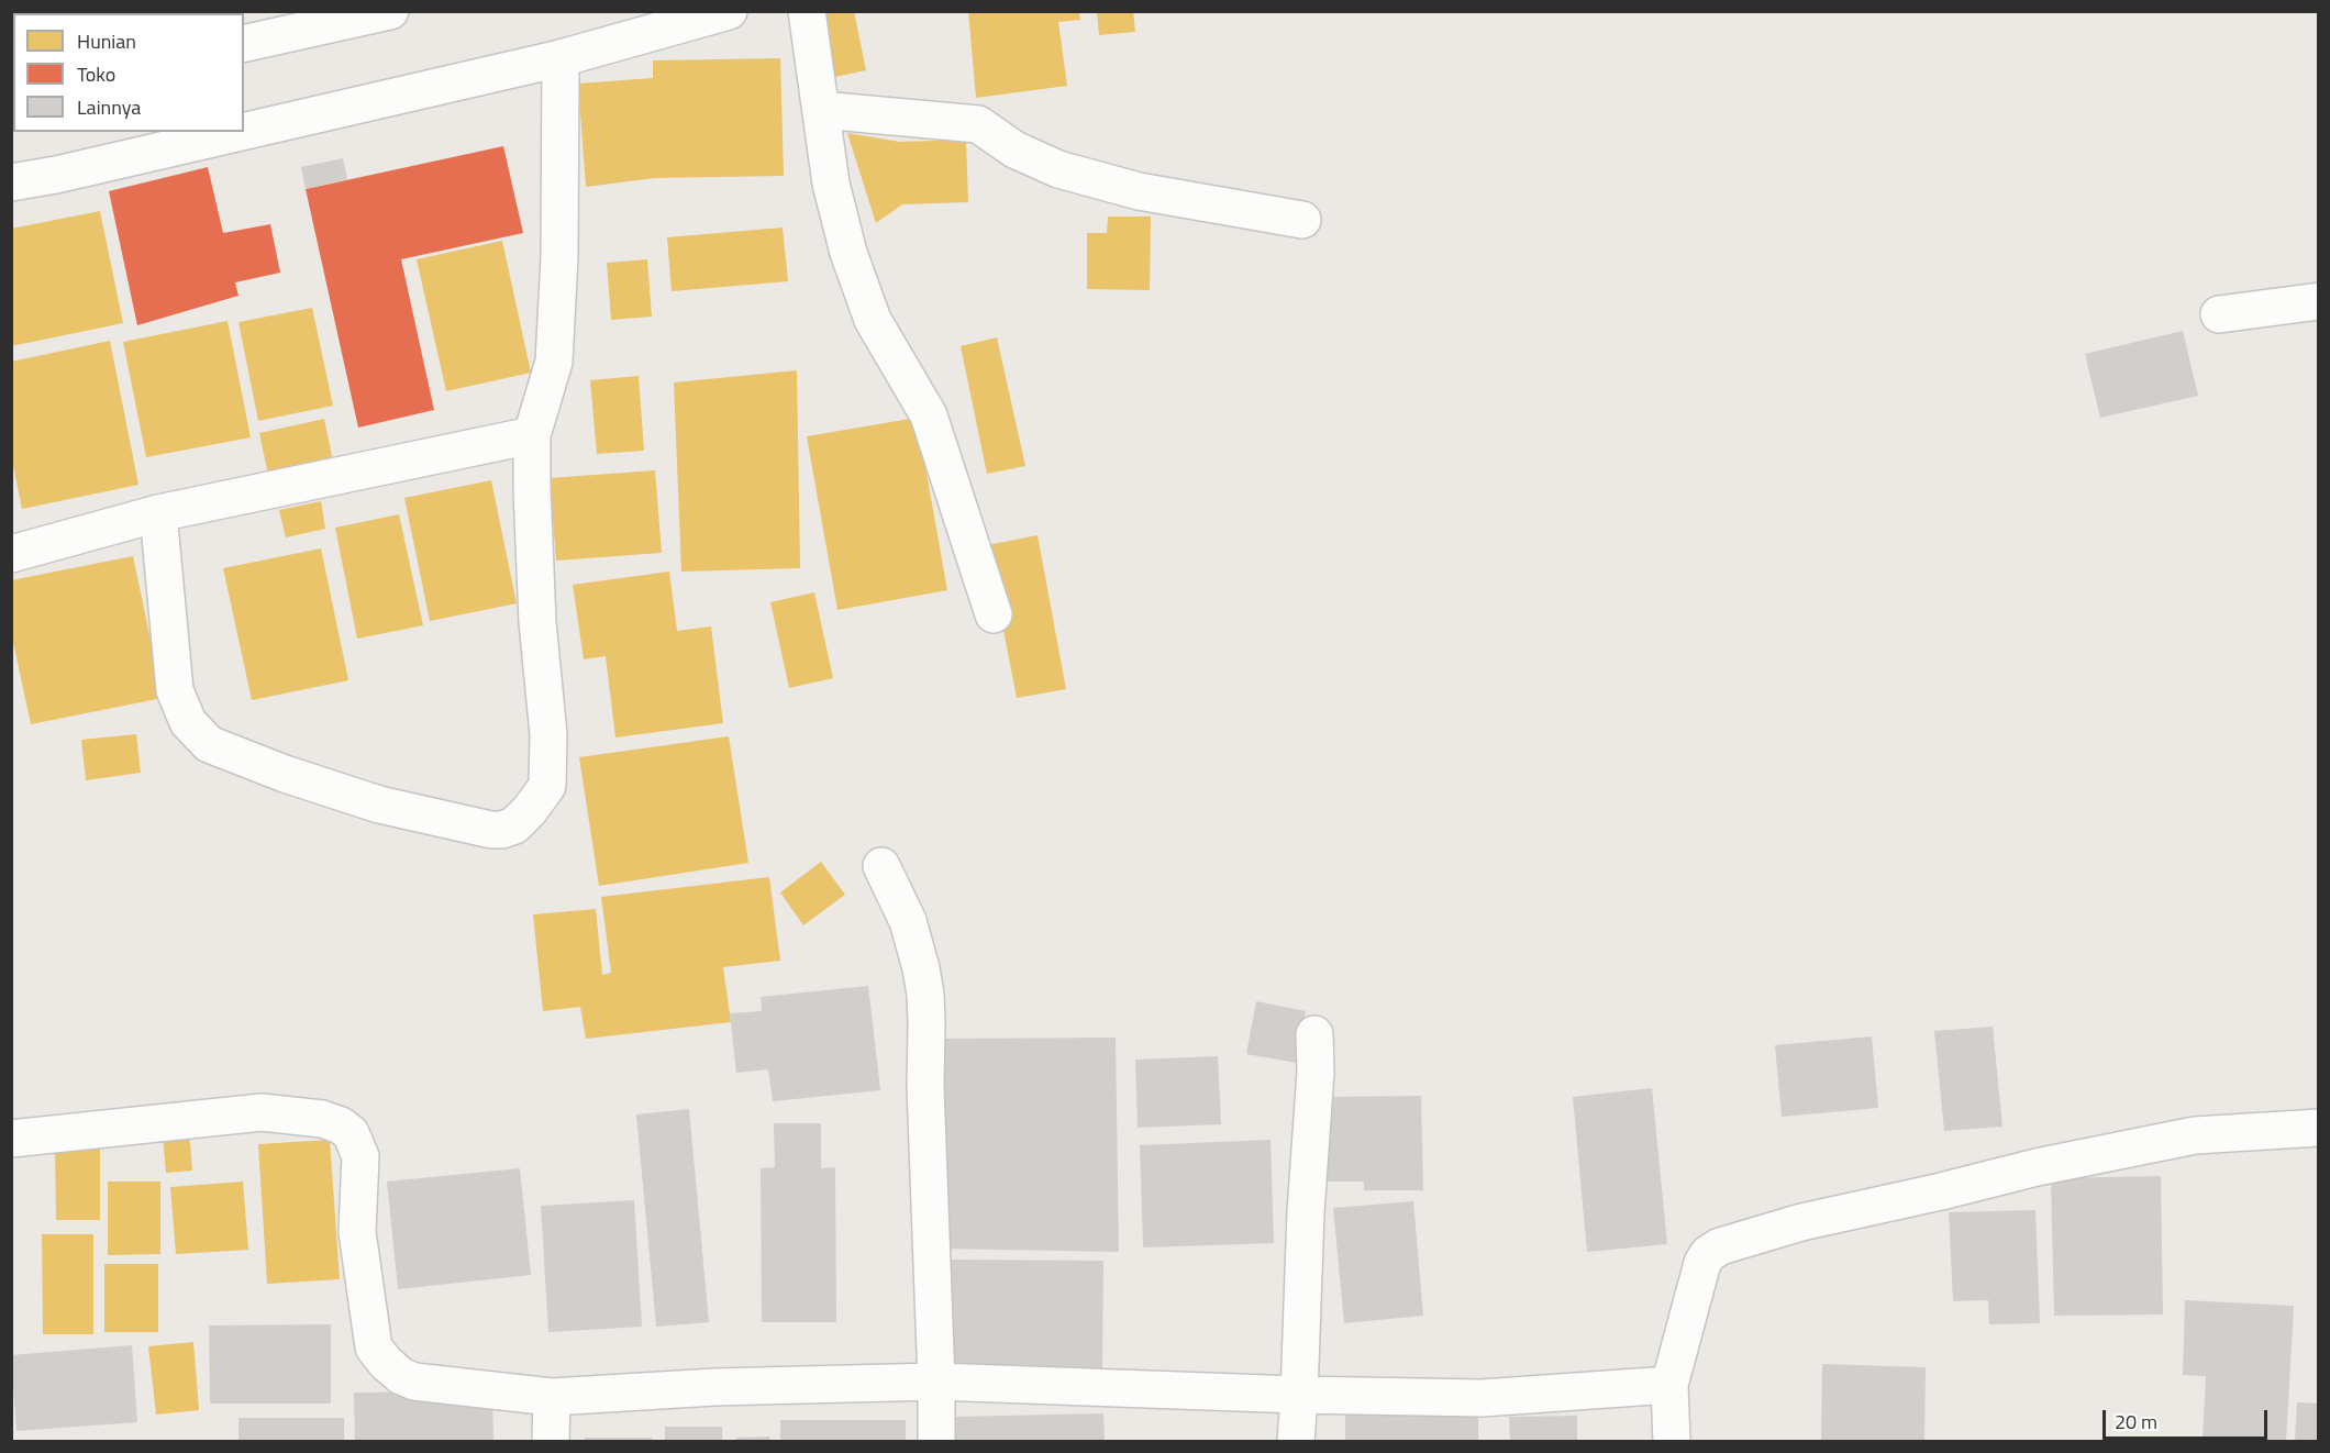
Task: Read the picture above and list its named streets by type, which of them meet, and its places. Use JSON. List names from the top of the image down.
{
  "legend": ["Hunian", "Toko", "Lainnya"],
  "scale_bar": "20 m"
}
